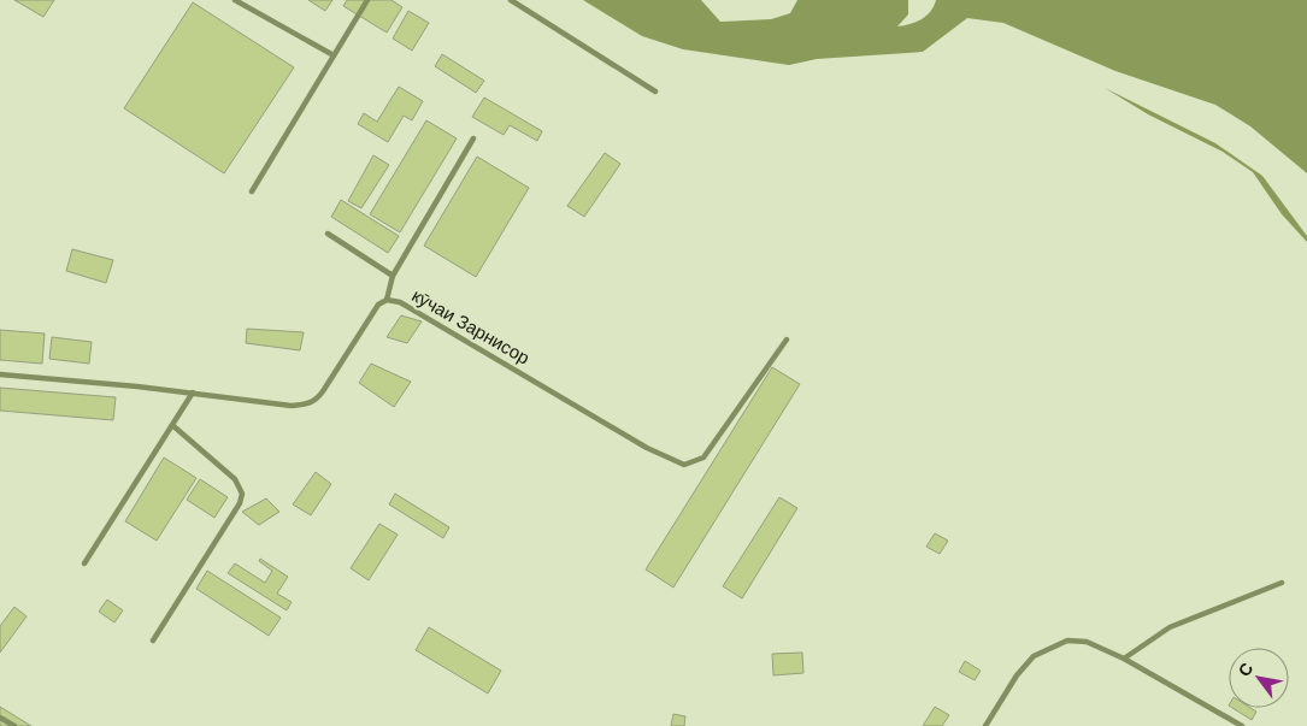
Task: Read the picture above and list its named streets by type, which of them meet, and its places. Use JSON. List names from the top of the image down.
{
  "streets": {
    "lane": ["кӯчаи Зарнисор"]
  },
  "north": "top left"
}
